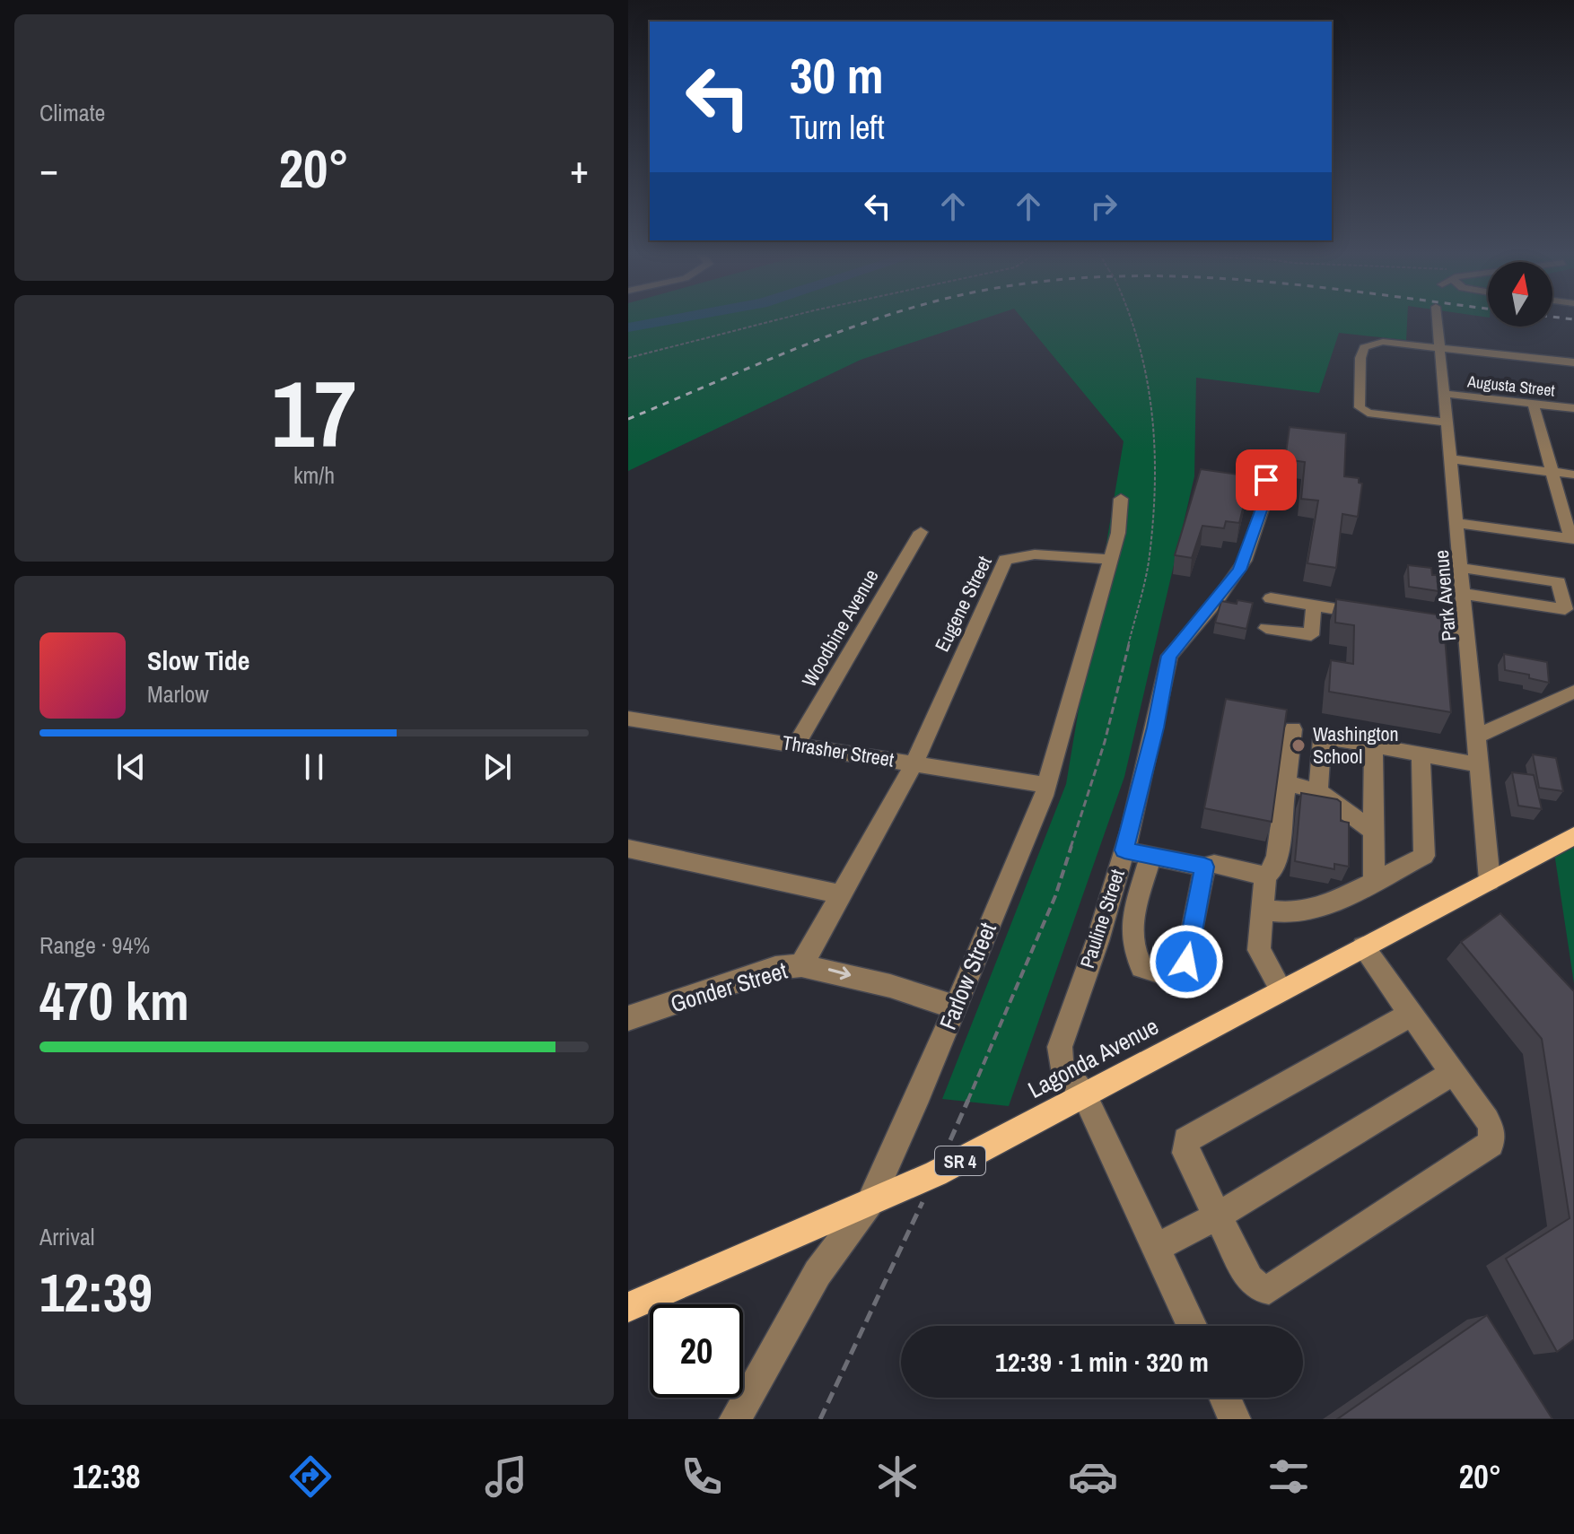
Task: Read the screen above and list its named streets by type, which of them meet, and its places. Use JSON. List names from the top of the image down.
{
  "streets": {
    "main road": ["Lagonda Avenue", "SR 4"],
    "street": [
      "Augusta Street",
      "Park Avenue",
      "Eugene Street",
      "Woodbine Avenue",
      "Thrasher Street",
      "Pauline Street",
      "Farlow Street",
      "Gonder Street"
    ]
  },
  "crossings": [
    ["Augusta Street", "Park Avenue"],
    ["Park Avenue", "Lagonda Avenue"],
    ["Eugene Street", "Thrasher Street"],
    ["Eugene Street", "Farlow Street"],
    ["Woodbine Avenue", "Thrasher Street"],
    ["Thrasher Street", "Farlow Street"],
    ["Pauline Street", "Lagonda Avenue"],
    ["Farlow Street", "Gonder Street"],
    ["Farlow Street", "Lagonda Avenue"]
  ],
  "one_way": ["Gonder Street"],
  "places": ["Washington School"],
  "north": "top",
  "page": {
    "tile": [
      "Climate",
      ["17", "km/h"],
      ["Range · 94%", "470 km"],
      ["Arrival", "12:39"]
    ],
    "turn": ["30 m", "Turn left"],
    "heat": ["−", "20°", "+"],
    "song": ["Slow Tide", "Marlow"],
    "limit": "20",
    "trip": "12:39 · 1 min · 320 m",
    "tabs": ["12:38", "20°"]
  }
}
